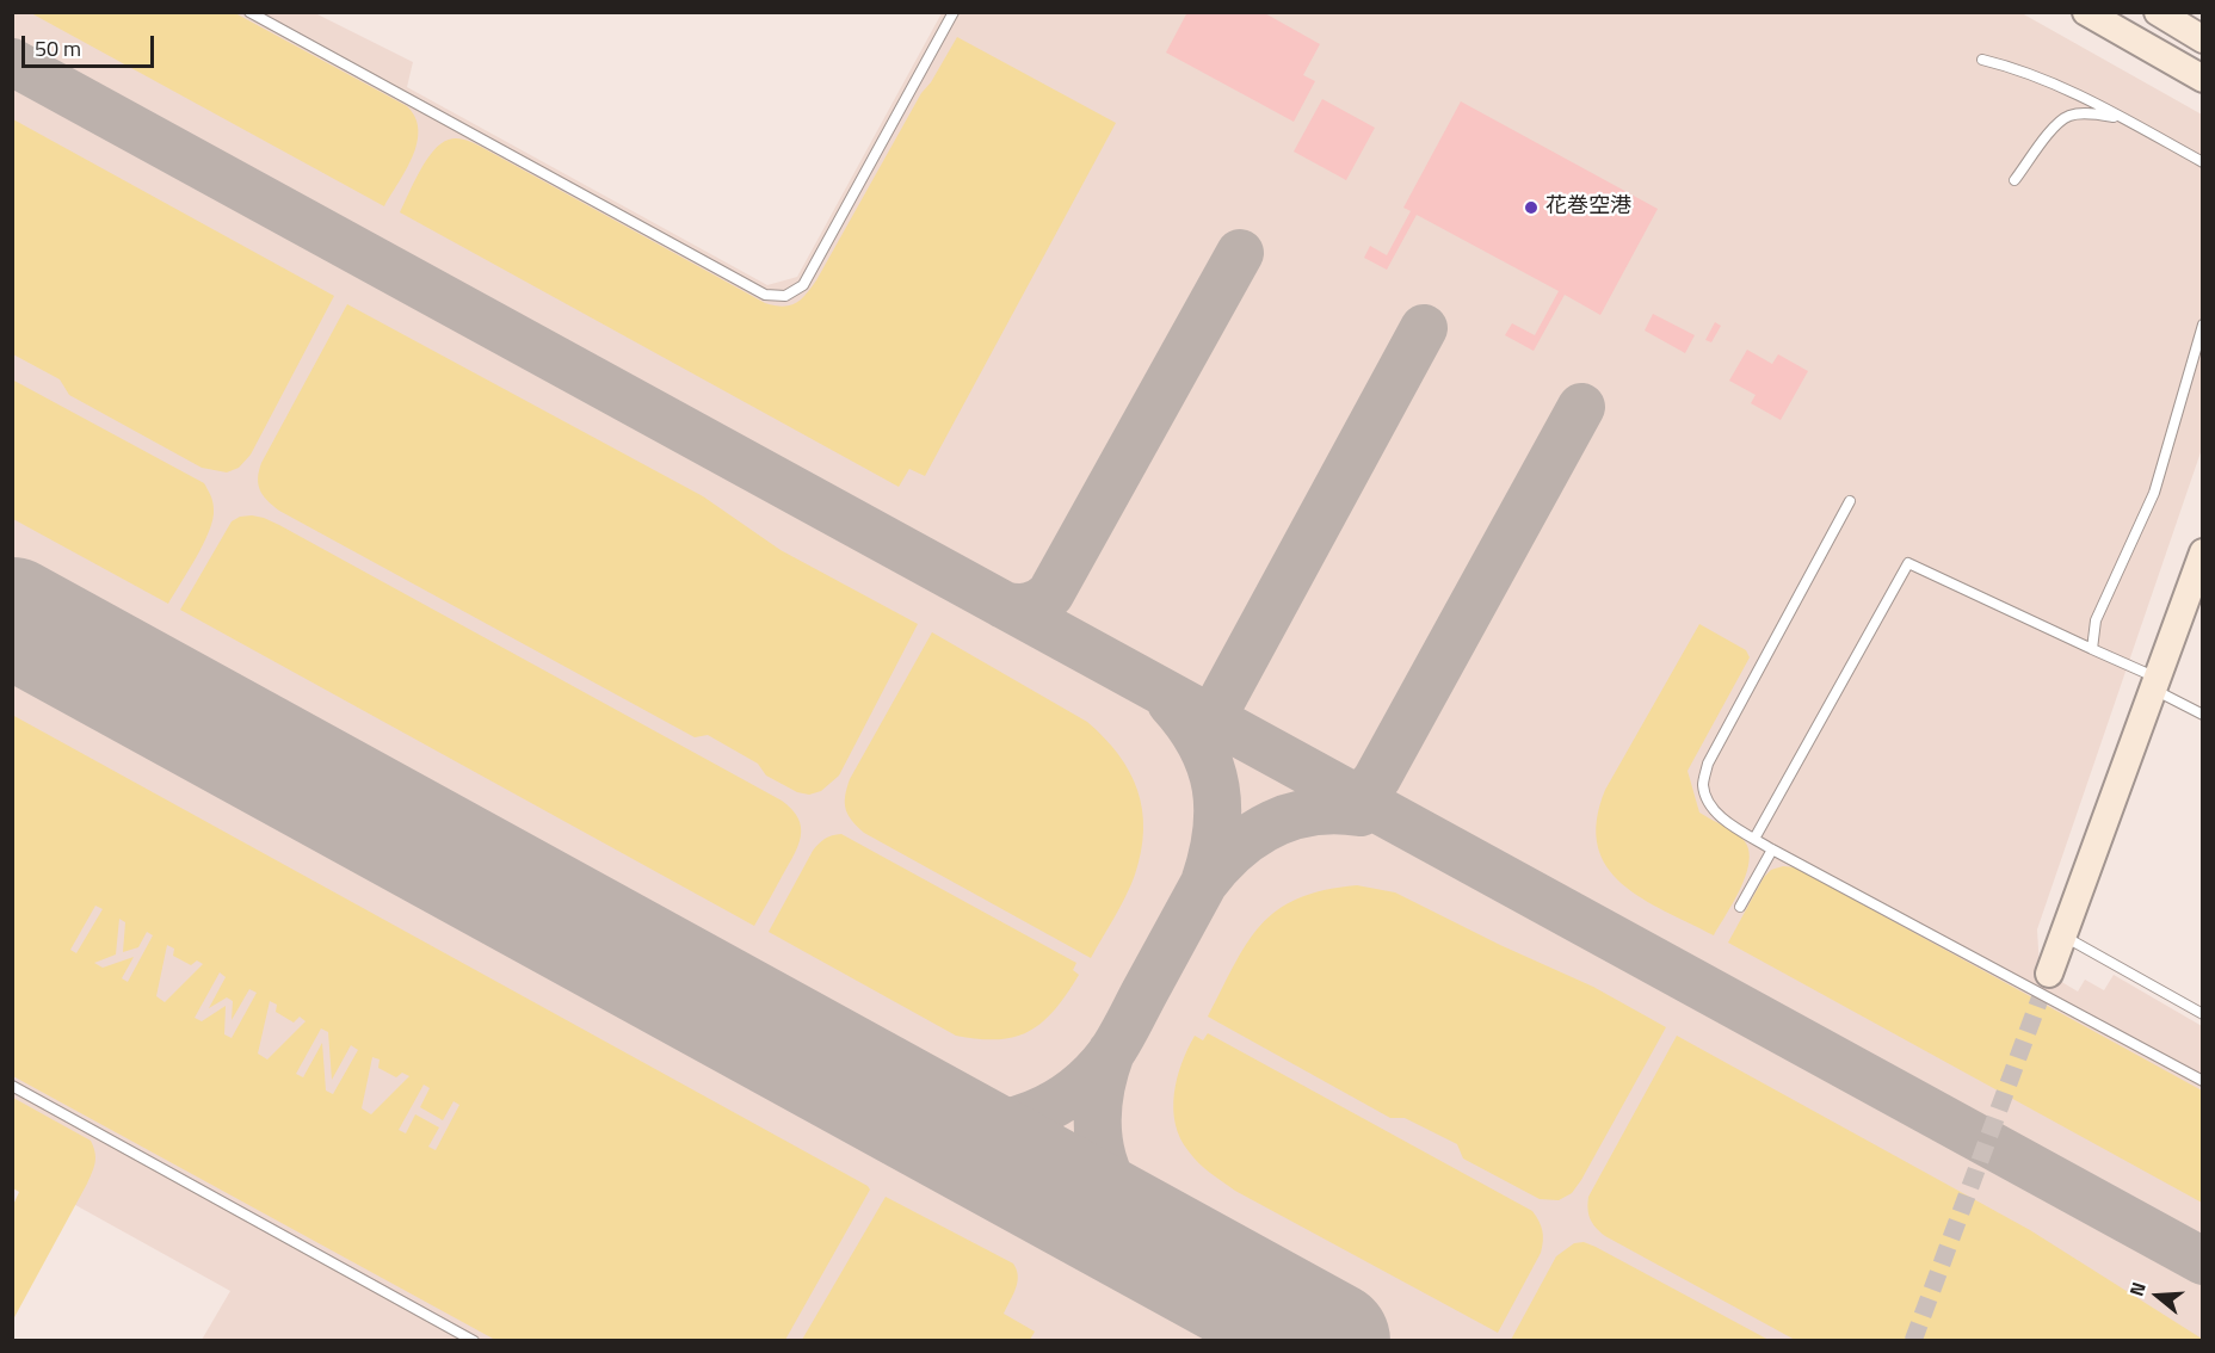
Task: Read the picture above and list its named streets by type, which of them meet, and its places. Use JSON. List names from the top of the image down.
{
  "places": ["花巻空港"],
  "scale_bar": "50 m",
  "north": "left"
}
